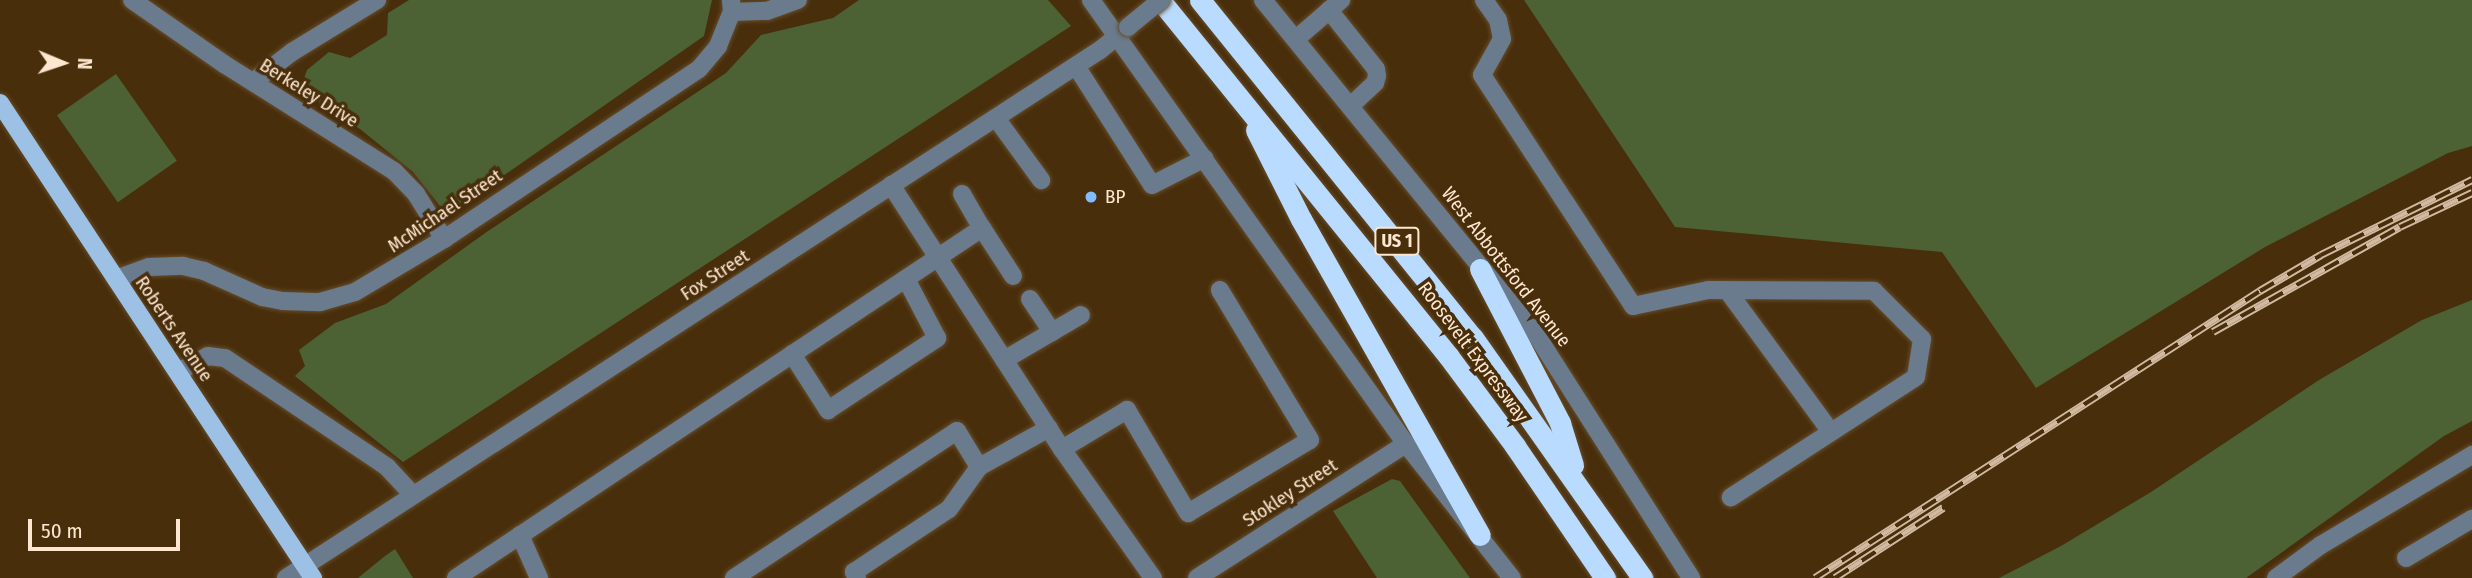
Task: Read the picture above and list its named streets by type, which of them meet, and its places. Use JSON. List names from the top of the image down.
{
  "streets": {
    "highway": ["US 1", "Roosevelt Expressway"],
    "main road": ["Roberts Avenue"],
    "street": [
      "Berkeley Drive",
      "McMichael Street",
      "West Abbottsford Avenue",
      "Fox Street",
      "Stokley Street"
    ]
  },
  "crossings": [
    ["Berkeley Drive", "McMichael Street"],
    ["McMichael Street", "Roberts Avenue"],
    ["Fox Street", "Roberts Avenue"],
    ["Fox Street", "Roosevelt Expressway"]
  ],
  "places": ["BP"],
  "scale_bar": "50 m",
  "north": "right"
}
